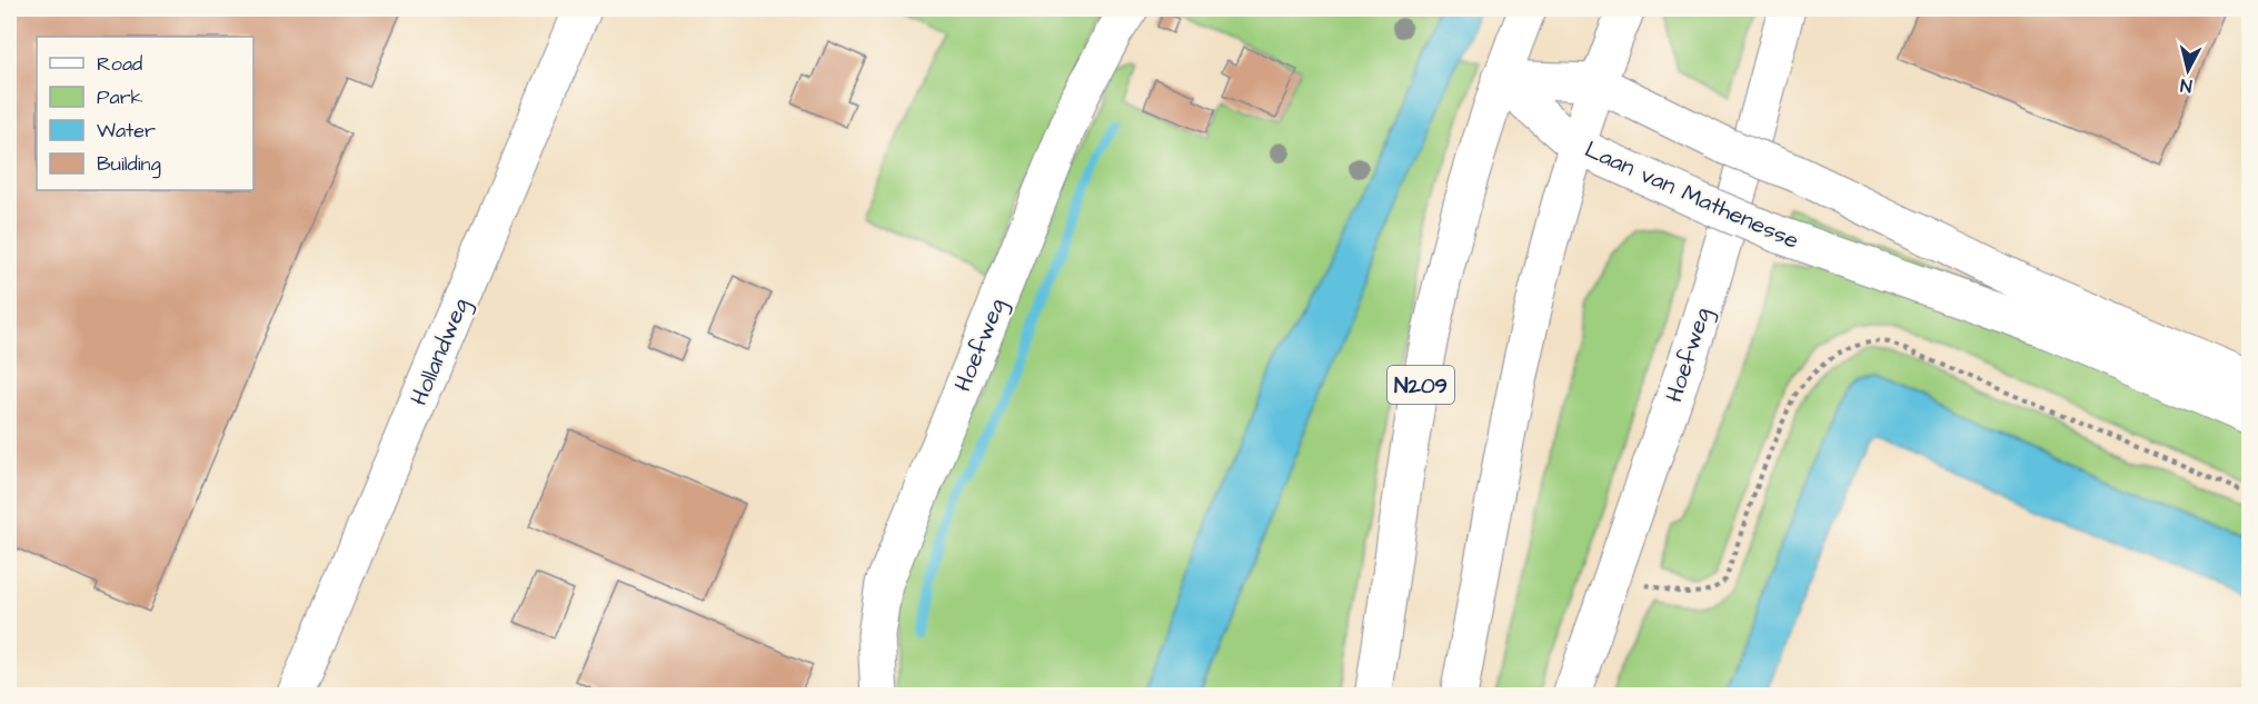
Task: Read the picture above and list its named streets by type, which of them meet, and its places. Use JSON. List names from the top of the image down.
{
  "streets": {
    "street": [
      "Laan van Mathenesse",
      "Hoefweg",
      "Hollandweg",
      "N209"
    ]
  },
  "crossings": [
    ["Laan van Mathenesse", "N209"]
  ],
  "legend": [
    "Road",
    "Park",
    "Water",
    "Building"
  ],
  "north": "bottom"
}
